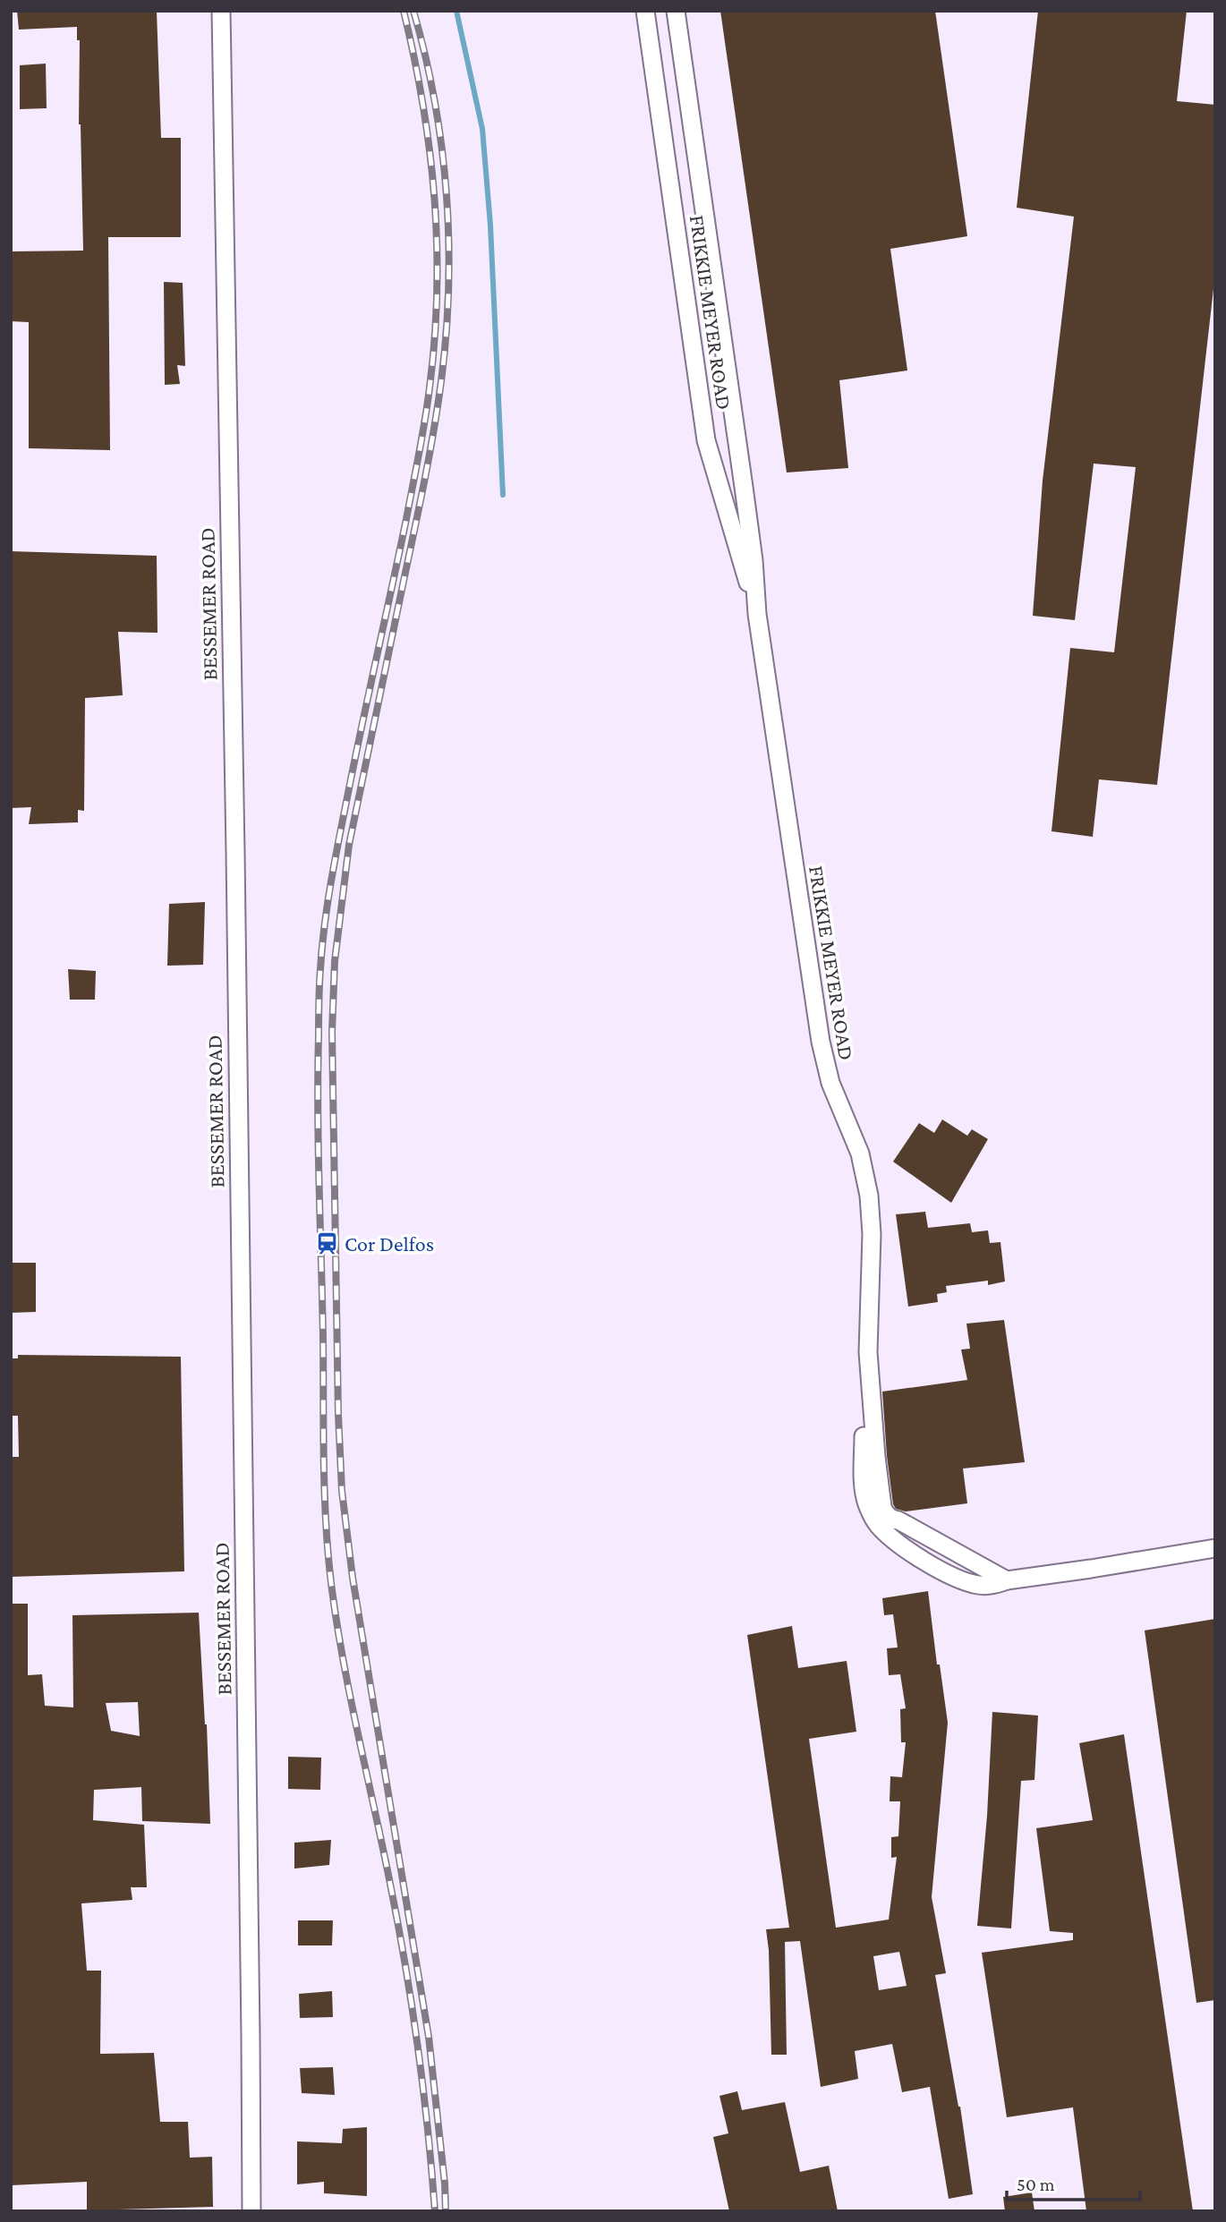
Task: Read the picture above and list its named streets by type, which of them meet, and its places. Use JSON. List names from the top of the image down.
{
  "streets": {
    "street": ["FRIKKIE MEYER ROAD", "BESSEMER ROAD"]
  },
  "places": {
    "station": ["Cor Delfos"]
  },
  "scale_bar": "50 m"
}
